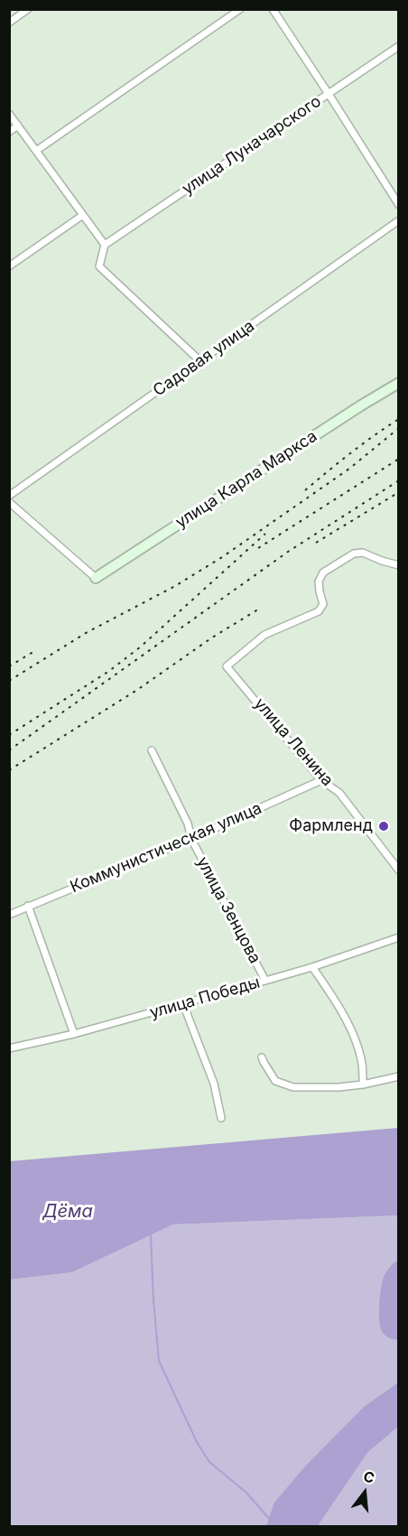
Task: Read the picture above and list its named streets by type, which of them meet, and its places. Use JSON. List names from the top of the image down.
{
  "streets": {
    "street": [
      "улица Луначарского",
      "Садовая улица",
      "улица Карла Маркса",
      "улица Ленина",
      "Коммунистическая улица",
      "улица Зенцова",
      "улица Победы"
    ]
  },
  "crossings": [
    ["улица Ленина", "Коммунистическая улица"],
    ["Коммунистическая улица", "улица Зенцова"],
    ["улица Зенцова", "улица Победы"]
  ],
  "water": ["Дёма"],
  "places": ["Фармленд"],
  "north": "top"
}
